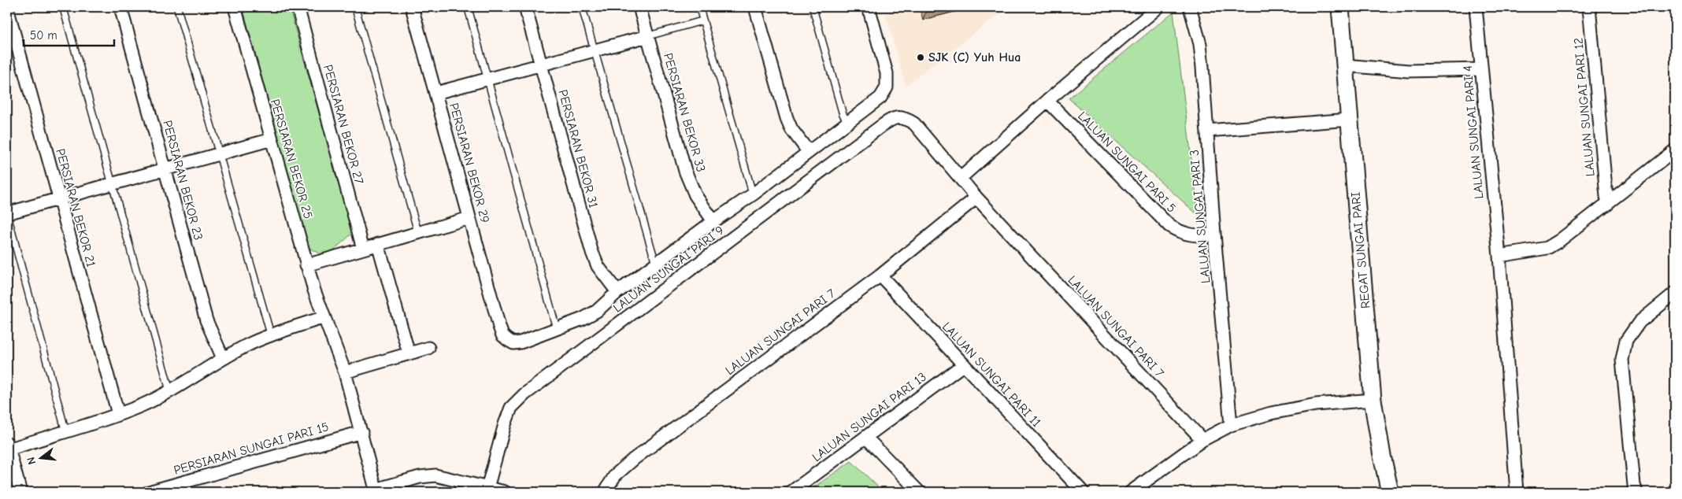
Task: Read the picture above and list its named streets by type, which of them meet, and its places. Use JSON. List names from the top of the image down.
{
  "streets": {
    "main road": ["REGAT SUNGAI PARI"],
    "street": [
      "LALUAN SUNGAI PARI 12",
      "PERSIARAN BEKOR 33",
      "PERSIARAN BEKOR 27",
      "LALUAN SUNGAI PARI 4",
      "PERSIARAN BEKOR 31",
      "PERSIARAN BEKOR 25",
      "LALUAN SUNGAI PARI 5",
      "PERSIARAN BEKOR 29",
      "PERSIARAN BEKOR 23",
      "PERSIARAN BEKOR 21",
      "LALUAN SUNGAI PARI 3",
      "LALUAN SUNGAI PARI 9",
      "LALUAN SUNGAI PARI 7",
      "LALUAN SUNGAI PARI 11",
      "LALUAN SUNGAI PARI 13",
      "PERSIARAN SUNGAI PARI 15"
    ]
  },
  "crossings": [
    ["PERSIARAN BEKOR 25", "PERSIARAN SUNGAI PARI 15"],
    ["LALUAN SUNGAI PARI 5", "LALUAN SUNGAI PARI 3"],
    ["LALUAN SUNGAI PARI 9", "LALUAN SUNGAI PARI 7"],
    ["LALUAN SUNGAI PARI 7", "LALUAN SUNGAI PARI 11"],
    ["LALUAN SUNGAI PARI 11", "LALUAN SUNGAI PARI 13"]
  ],
  "places": ["SJK (C) Yuh Hua"],
  "scale_bar": "50 m",
  "north": "left"
}
